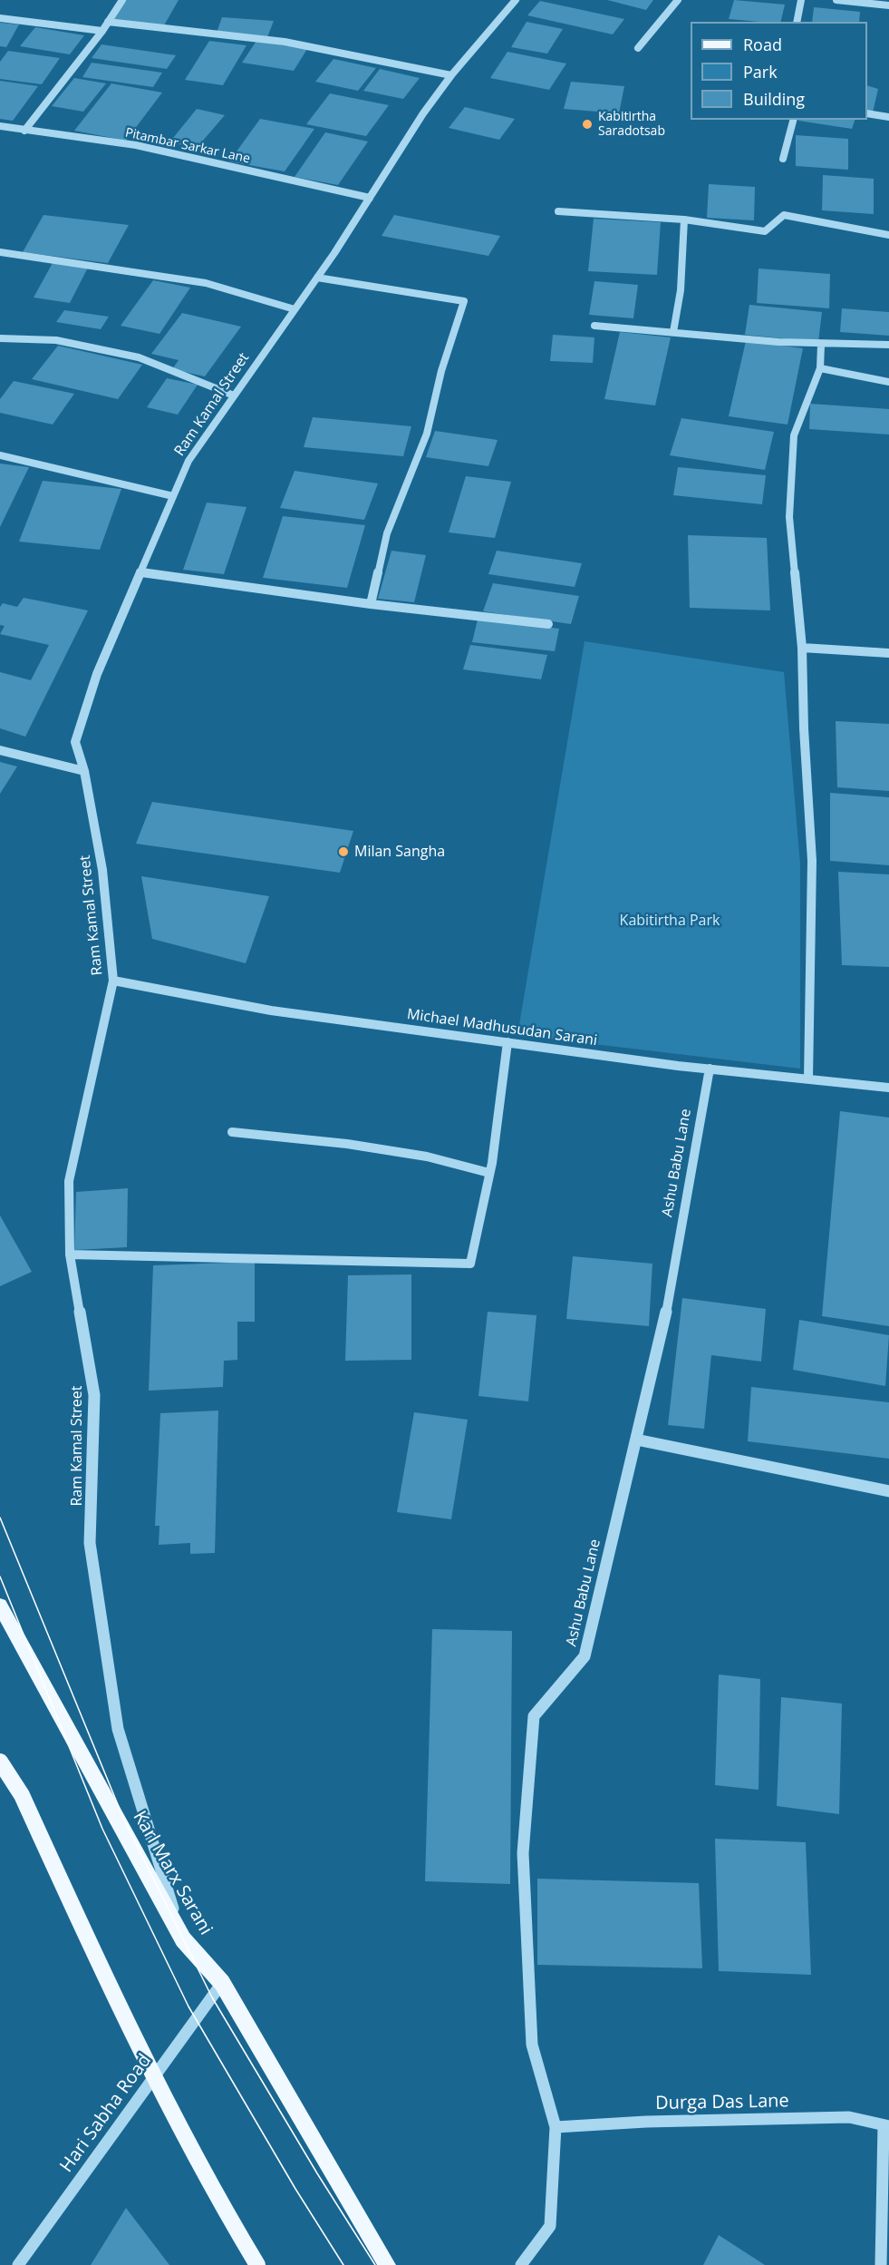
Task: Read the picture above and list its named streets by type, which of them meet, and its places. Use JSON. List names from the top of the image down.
{
  "streets": {
    "main road": ["Karl Marx Sarani"],
    "street": [
      "Pitambar Sarkar Lane",
      "Ram Kamal Street",
      "Michael Madhusudan Sarani",
      "Ashu Babu Lane",
      "Durga Das Lane",
      "Hari Sabha Road"
    ]
  },
  "crossings": [
    ["Pitambar Sarkar Lane", "Ram Kamal Street"],
    ["Ram Kamal Street", "Michael Madhusudan Sarani"],
    ["Ram Kamal Street", "Karl Marx Sarani"],
    ["Michael Madhusudan Sarani", "Ashu Babu Lane"],
    ["Ashu Babu Lane", "Durga Das Lane"],
    ["Karl Marx Sarani", "Hari Sabha Road"]
  ],
  "parks": ["Kabitirtha Park"],
  "places": ["Kabitirtha Saradotsab", "Milan Sangha"],
  "legend": ["Road", "Park", "Building"]
}
